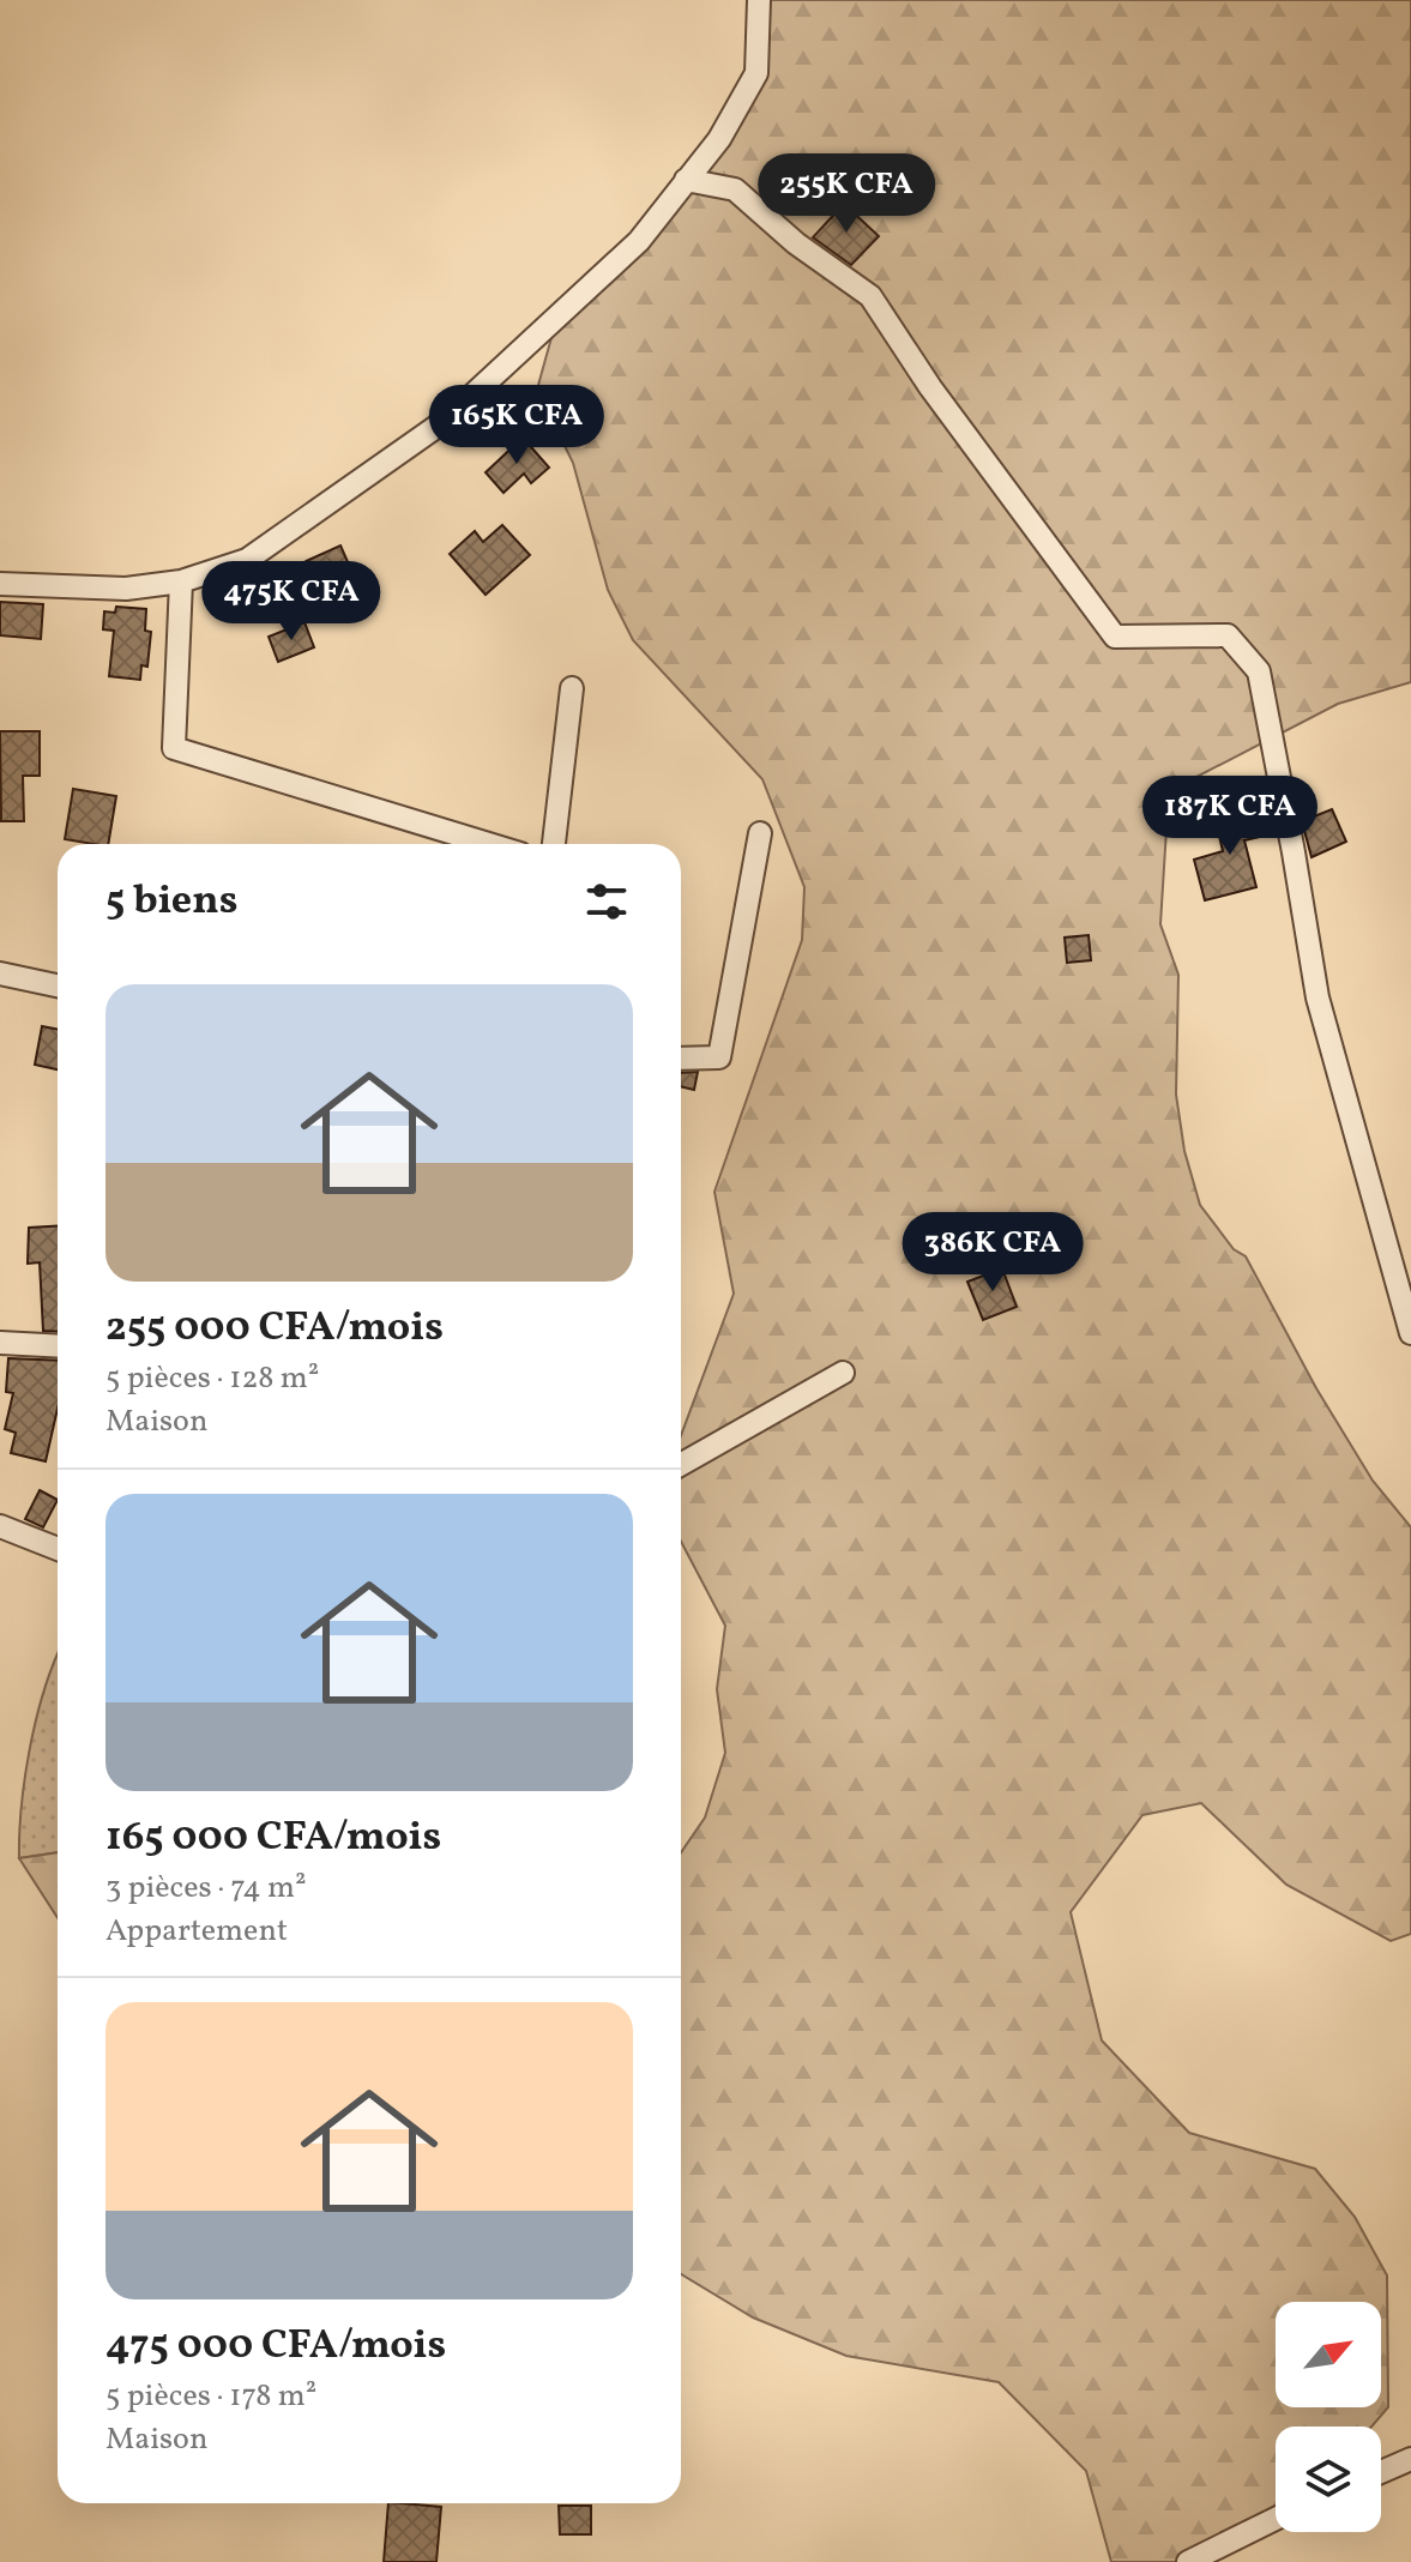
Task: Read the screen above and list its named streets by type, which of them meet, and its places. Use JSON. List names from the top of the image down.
{
  "north": "top right",
  "page": {
    "price": [
      "255K CFA",
      "165K CFA",
      "475K CFA",
      "187K CFA",
      "386K CFA"
    ],
    "heading": "5 biens",
    "list": [
      {
        "name": "255 000 CFA/mois",
        "note": "5 pièces · 128 m² · Maison"
      },
      {
        "name": "165 000 CFA/mois",
        "note": "3 pièces · 74 m² · Appartement"
      },
      {
        "name": "475 000 CFA/mois",
        "note": "5 pièces · 178 m² · Maison"
      }
    ]
  }
}
